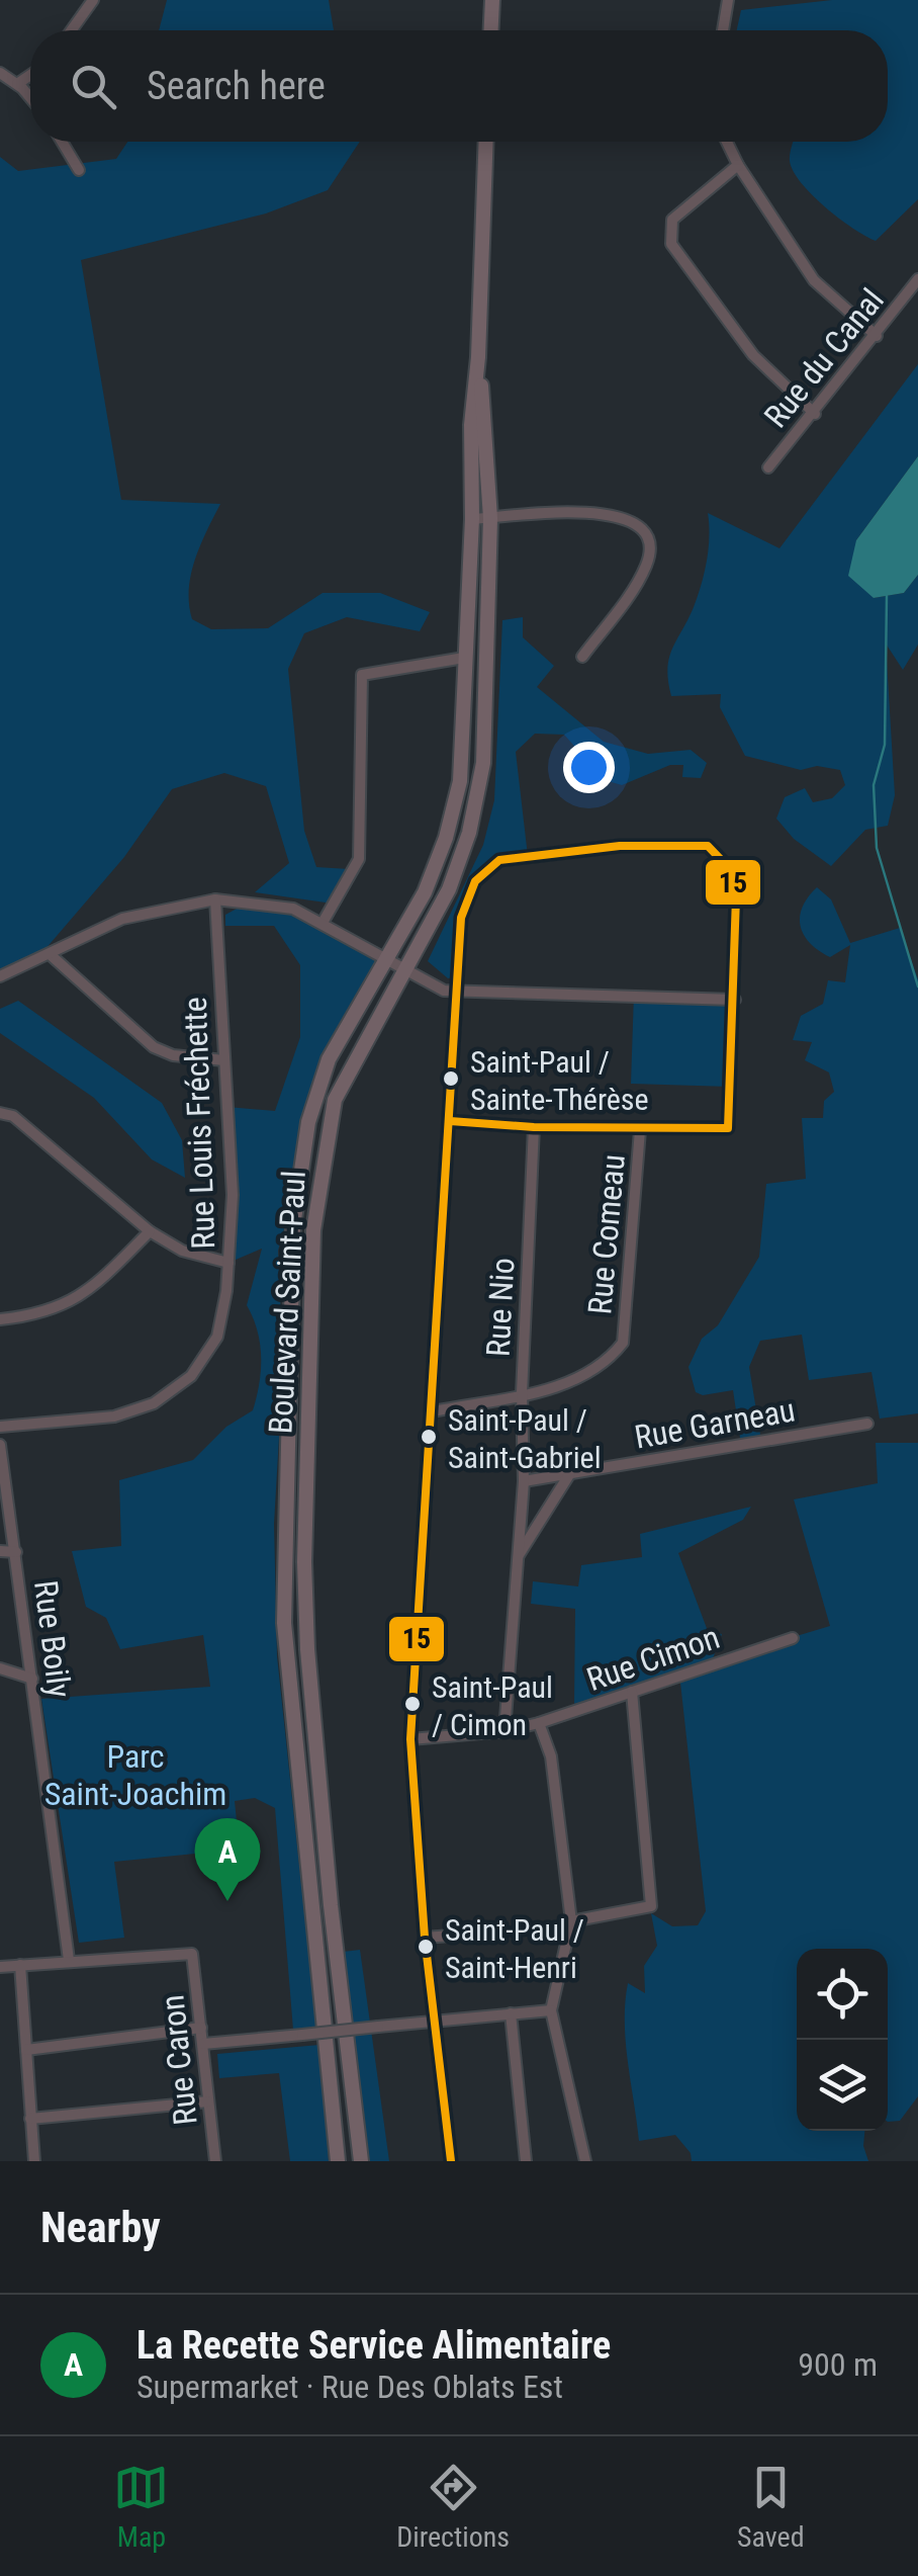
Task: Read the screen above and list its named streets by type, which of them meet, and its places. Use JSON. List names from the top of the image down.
{
  "streets": {
    "main road": ["Boulevard Saint-Paul"],
    "street": [
      "Rue du Canal",
      "Rue Louis Fréchette",
      "Rue Comeau",
      "Rue Nio",
      "Rue Garneau",
      "Rue Boily",
      "Rue Cimon",
      "Rue Caron"
    ]
  },
  "crossings": [
    ["Rue Comeau", "Rue Nio"],
    ["Rue Nio", "Rue Garneau"],
    ["Rue Nio", "Rue Cimon"],
    ["Rue Boily", "Rue Caron"]
  ],
  "parks": ["Parc Saint-Joachim"],
  "places": [
    "Saint-Paul / Sainte-Thérèse",
    "Saint-Paul / Saint-Gabriel",
    "Saint-Paul / Cimon",
    "Saint-Paul / Saint-Henri"
  ],
  "lines": ["transit line 15"],
  "page": {
    "search": "Search here",
    "pins": "A",
    "heading": "Nearby",
    "list": [
      {
        "mark": "A",
        "name": "La Recette Service Alimentaire",
        "note": "Supermarket · Rue Des Oblats Est",
        "value": "900 m"
      }
    ],
    "nav": ["Map", "Directions", "Saved"]
  }
}
